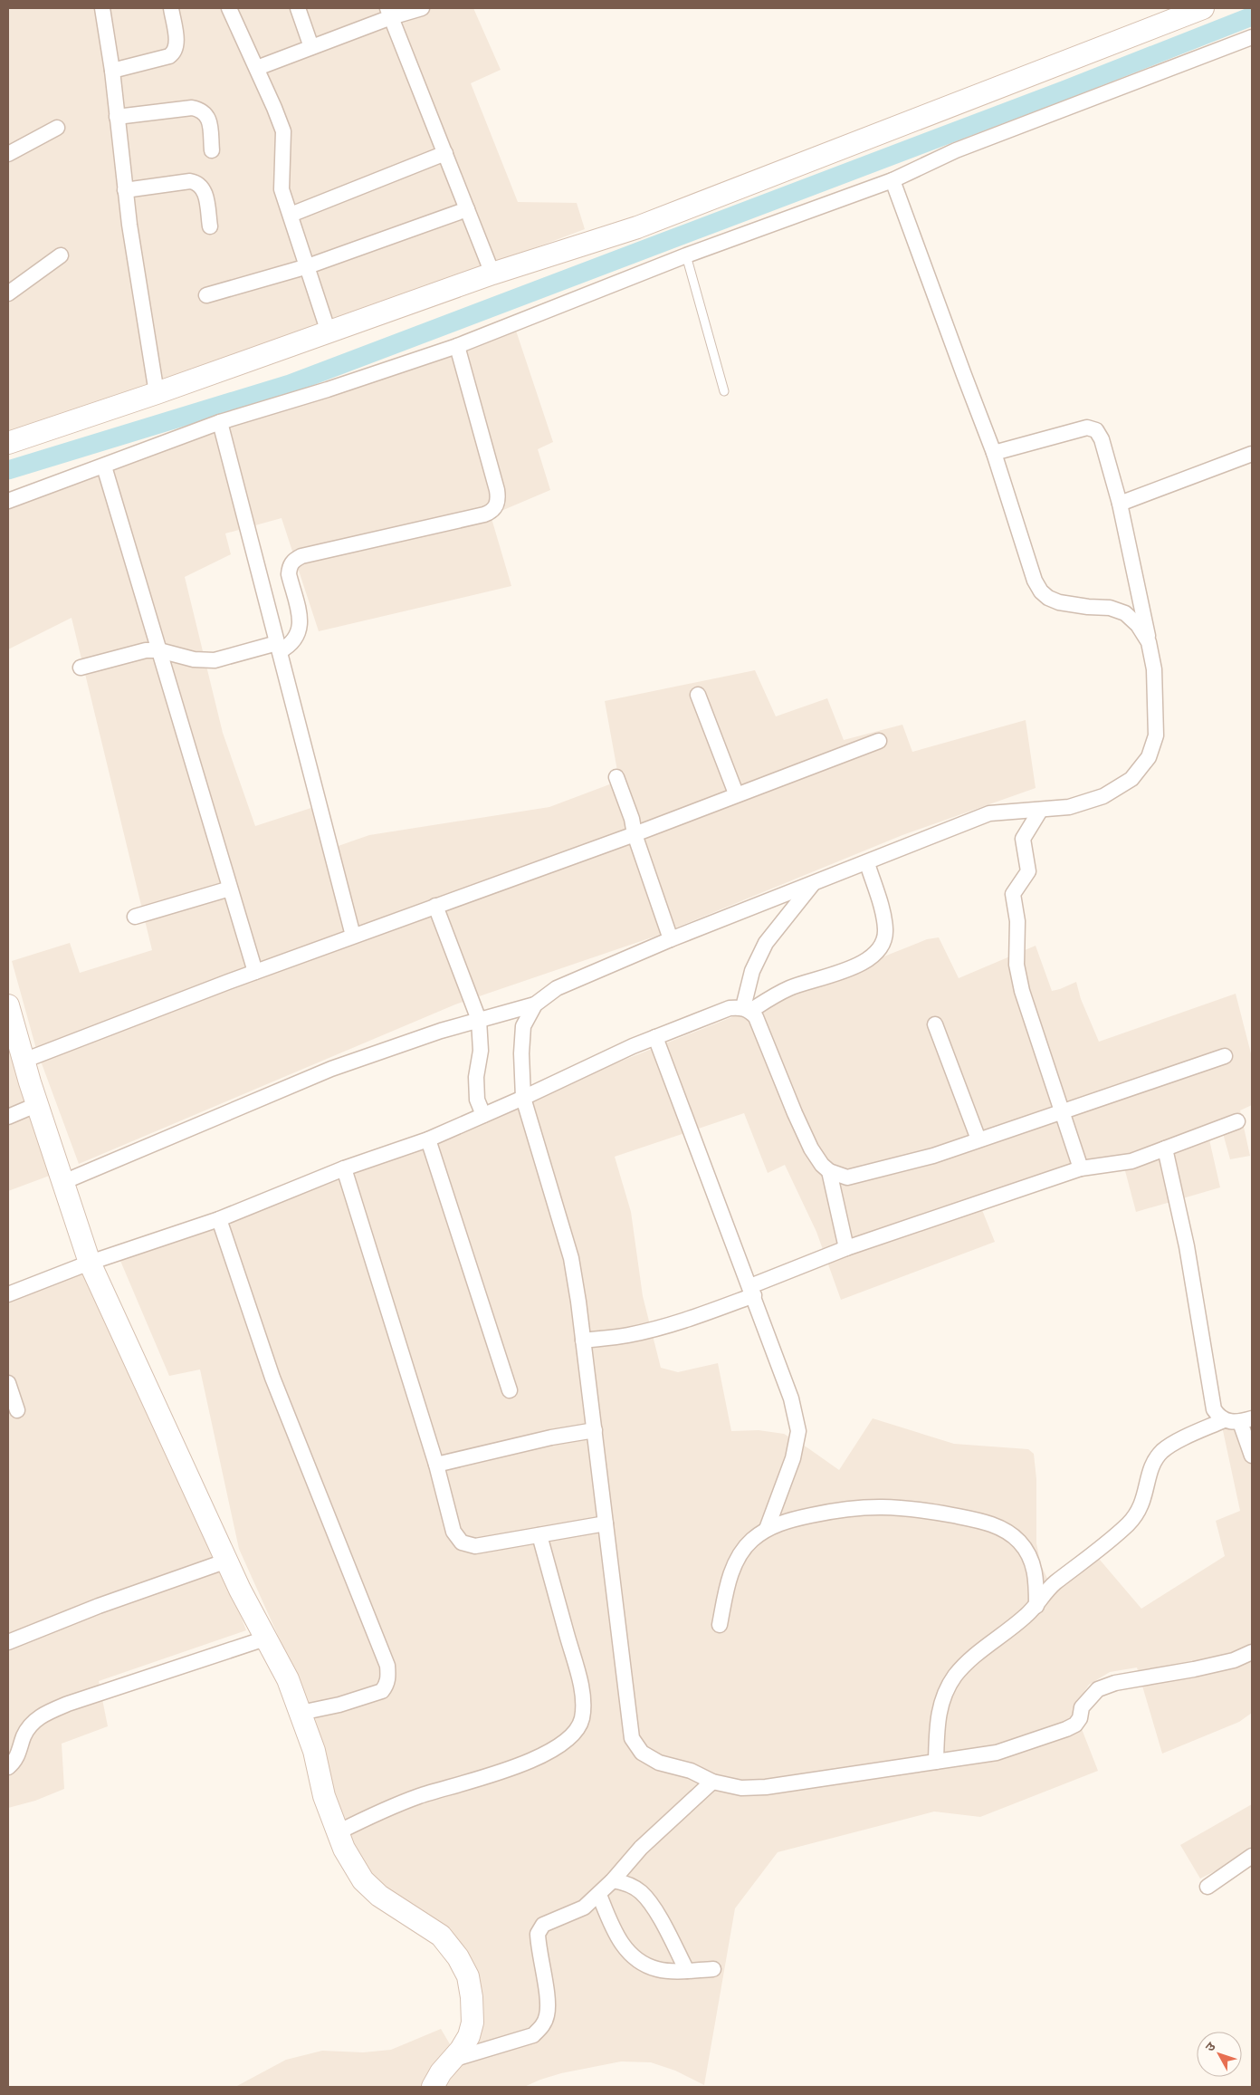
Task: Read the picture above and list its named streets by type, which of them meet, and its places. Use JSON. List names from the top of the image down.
{
  "north": "top left"
}
